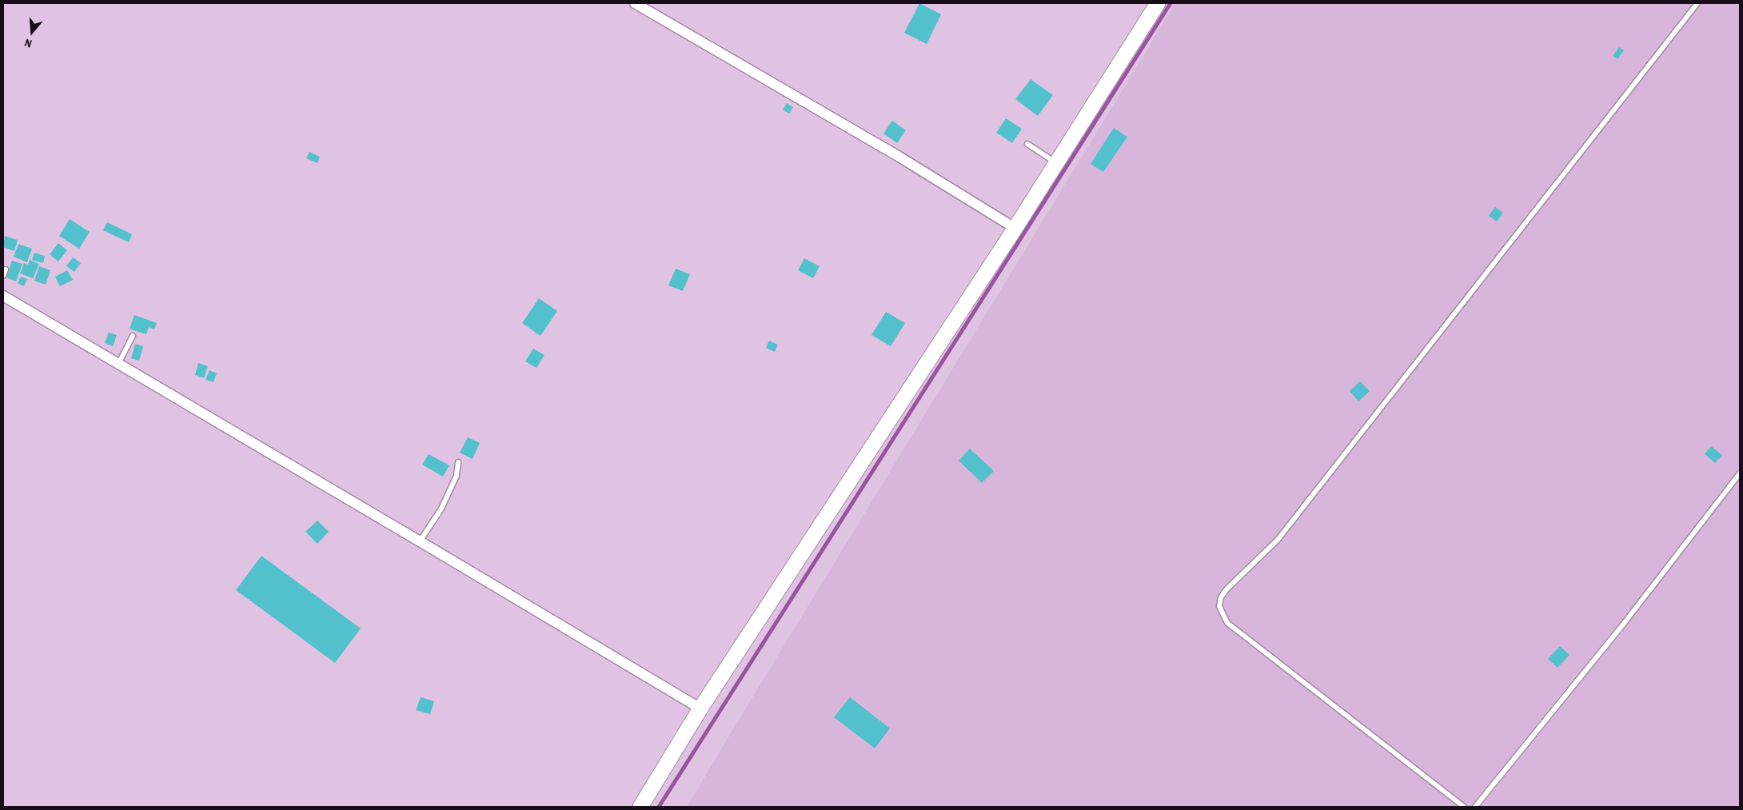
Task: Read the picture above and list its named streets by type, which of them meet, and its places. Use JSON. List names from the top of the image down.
{
  "north": "bottom"
}
